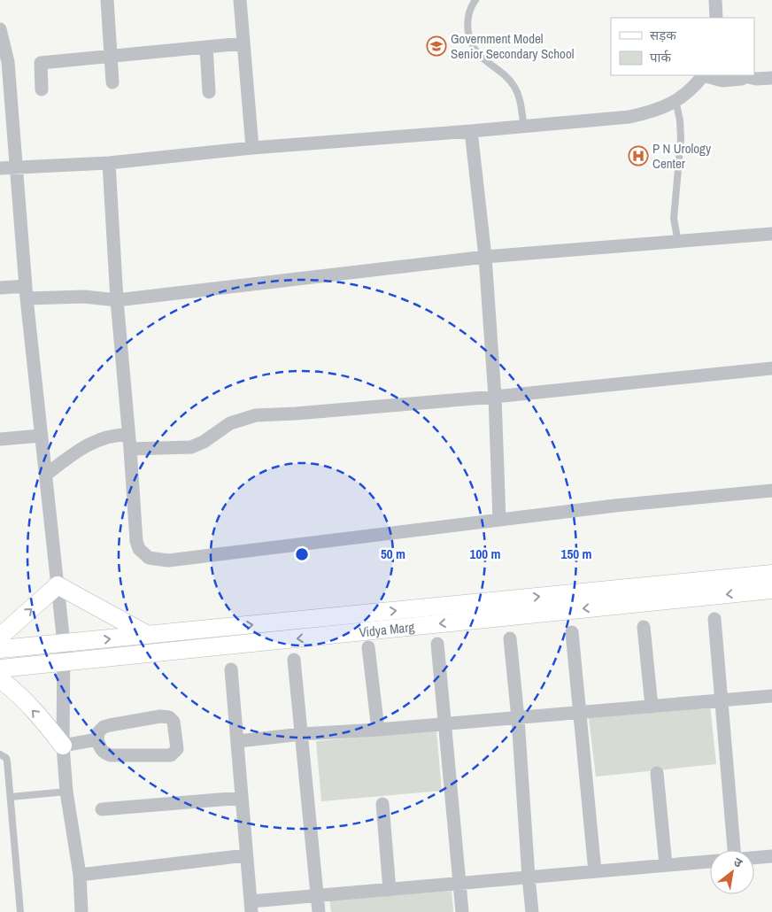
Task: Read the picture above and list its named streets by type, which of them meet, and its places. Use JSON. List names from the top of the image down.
{
  "streets": {
    "main road": ["Vidya Marg"]
  },
  "places": {
    "school or university": ["Government Model Senior Secondary School"],
    "hospital": ["P N Urology Center"]
  },
  "legend": ["सड़क", "पार्क"],
  "north": "top right",
  "rings": ["50 m", "100 m", "150 m"]
}
